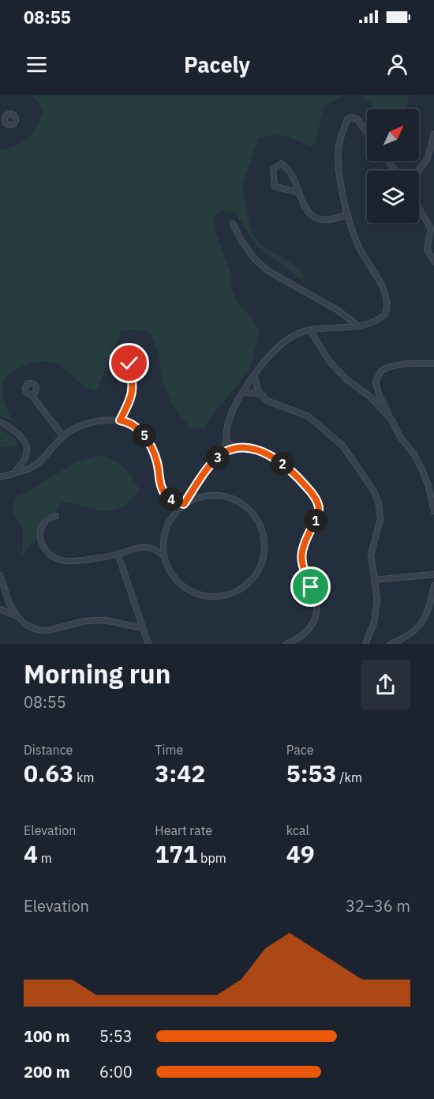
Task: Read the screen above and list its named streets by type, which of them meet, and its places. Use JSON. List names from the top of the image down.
{
  "north": "top right",
  "page": {
    "status": "08:55",
    "header": "Pacely",
    "pins": [
      "5",
      "3",
      "2",
      "4",
      "1"
    ],
    "heading": ["Morning run", "08:55"],
    "stats": [
      ["Distance", "0.63 km"],
      ["Time", "3:42"],
      ["Pace", "5:53 /km"],
      ["Elevation", "4 m"],
      ["Heart rate", "171 bpm"],
      ["kcal", "49"]
    ],
    "chart": ["Elevation", "32–36 m"],
    "list": [
      {
        "name": "100 m",
        "note": "5:53"
      },
      {
        "name": "200 m",
        "note": "6:00"
      }
    ]
  }
}
